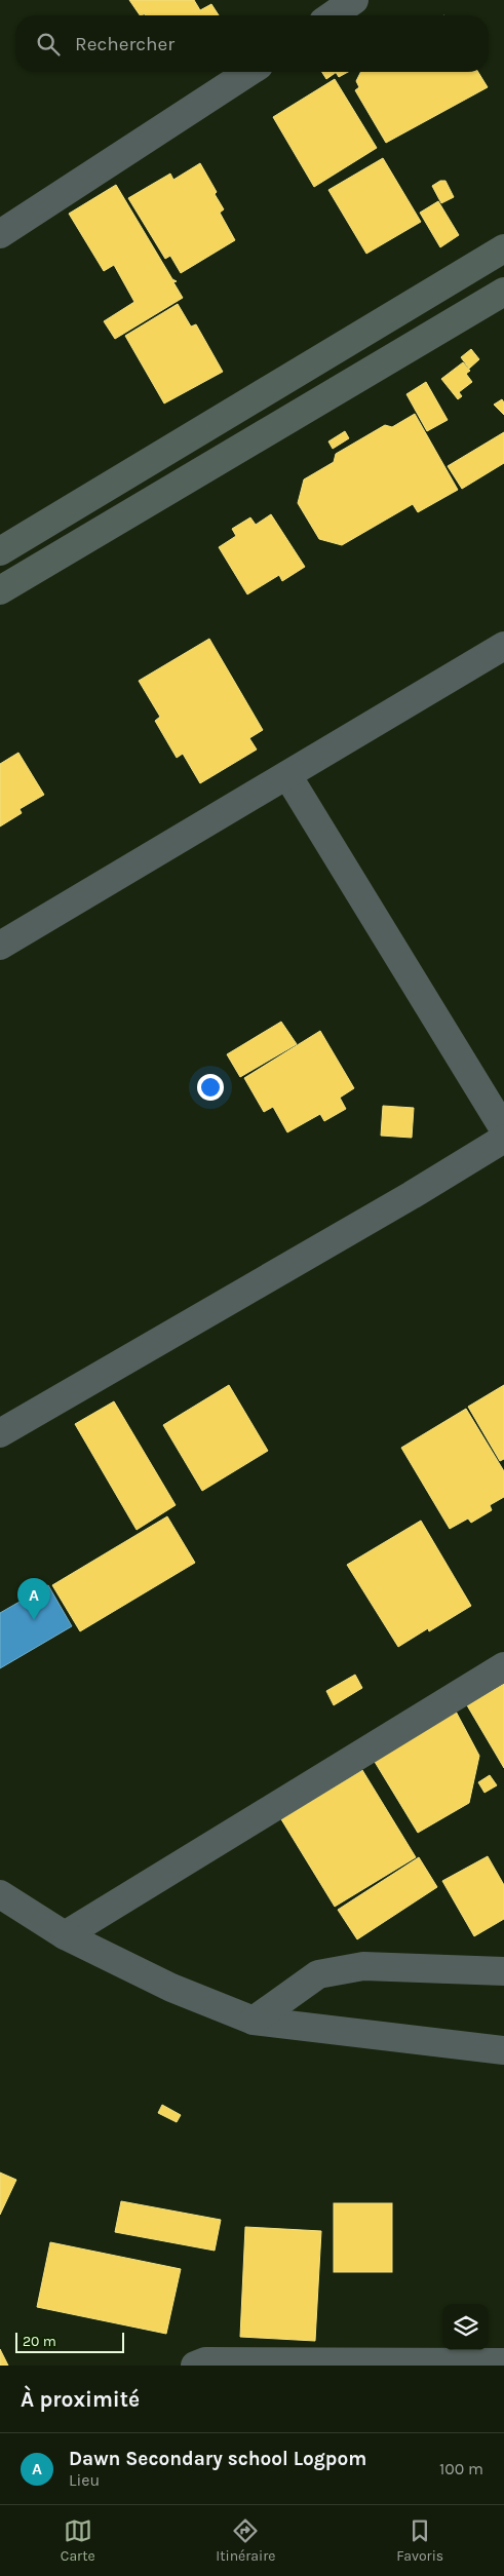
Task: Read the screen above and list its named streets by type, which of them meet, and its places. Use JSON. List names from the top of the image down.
{
  "scale_bar": "20 m",
  "page": {
    "search": "Rechercher",
    "pins": "A",
    "scale": "20 m",
    "heading": "À proximité",
    "list": [
      {
        "mark": "A",
        "name": "Dawn Secondary school Logpom",
        "note": "Lieu",
        "value": "100 m"
      }
    ],
    "nav": ["Carte", "Itinéraire", "Favoris"]
  }
}
